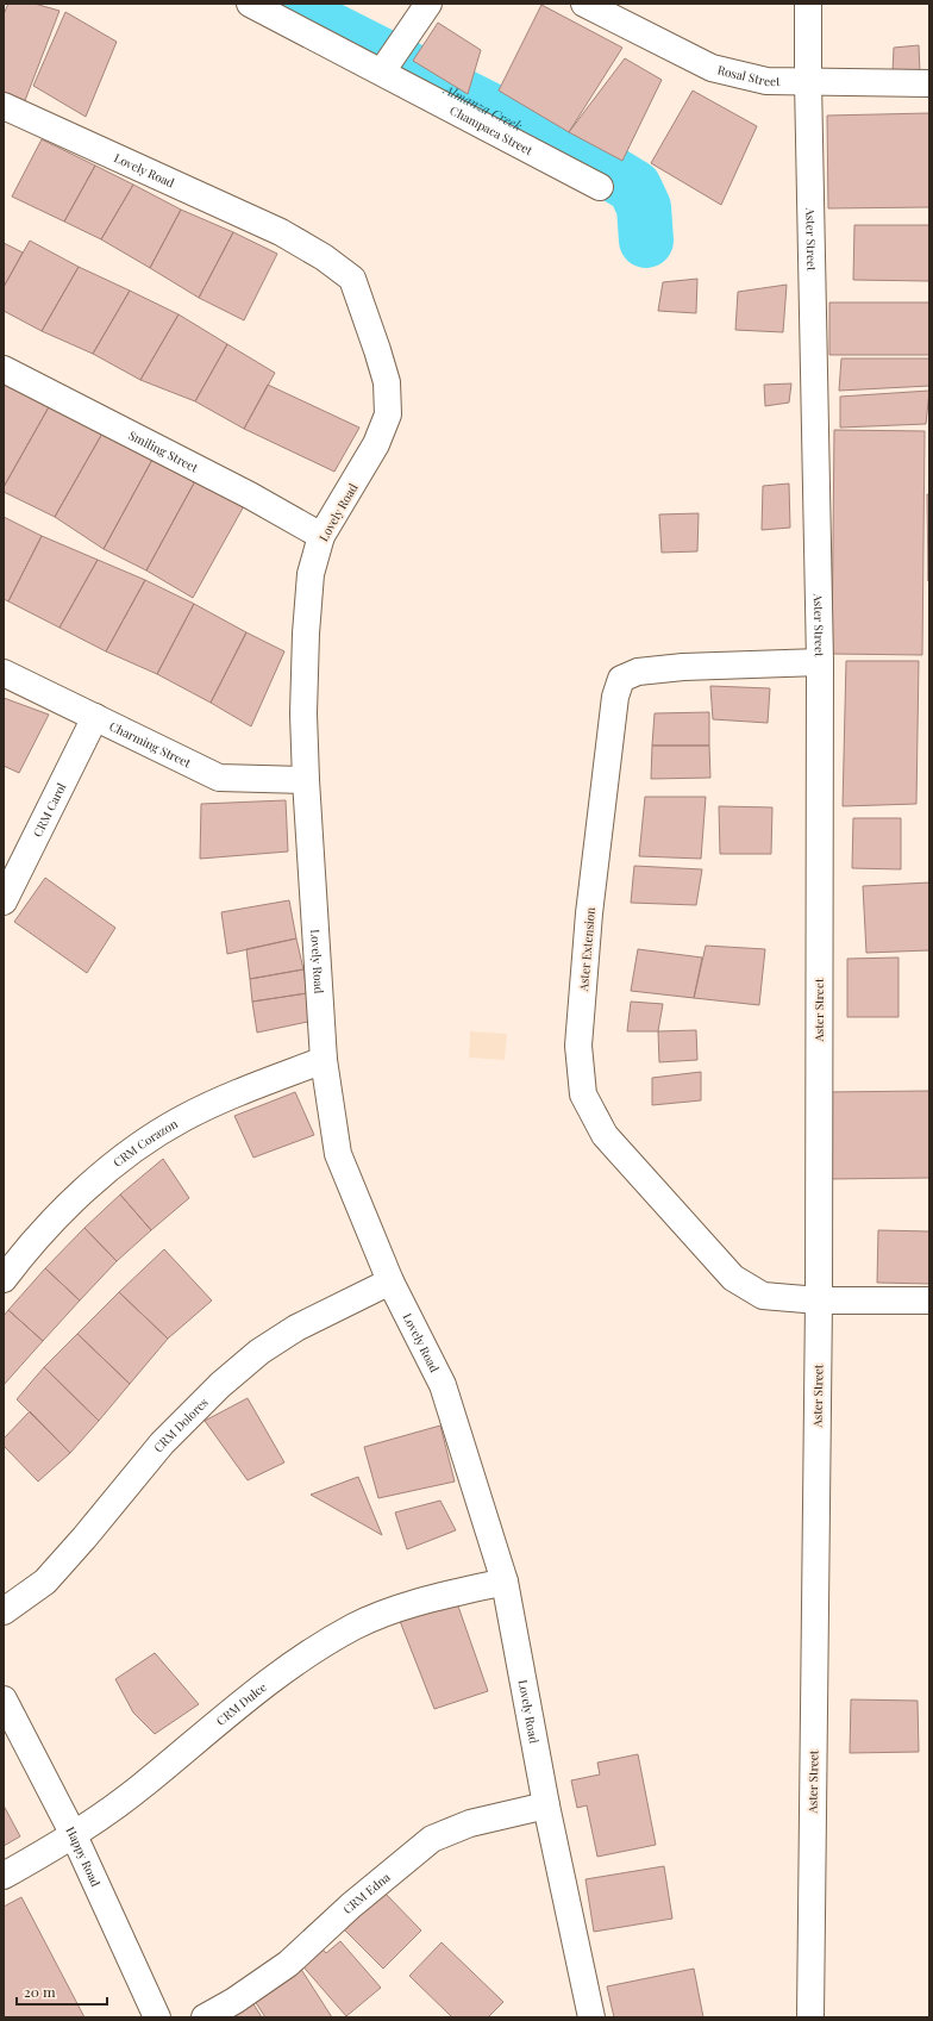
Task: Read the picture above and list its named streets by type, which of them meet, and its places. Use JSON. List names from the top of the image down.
{
  "streets": {
    "street": [
      "Rosal Street",
      "Champaca Street",
      "Lovely Road",
      "Aster Street",
      "Smiling Street",
      "Charming Street",
      "CRM Carol",
      "Aster Extension",
      "CRM Corazon",
      "CRM Dolores",
      "CRM Dulce",
      "Happy Road",
      "CRM Edna"
    ]
  },
  "crossings": [
    ["Rosal Street", "Aster Street"],
    ["Lovely Road", "Smiling Street"],
    ["Lovely Road", "Charming Street"],
    ["Lovely Road", "CRM Corazon"],
    ["Lovely Road", "CRM Dolores"],
    ["Lovely Road", "CRM Dulce"],
    ["Lovely Road", "CRM Edna"],
    ["Aster Street", "Aster Extension"],
    ["Charming Street", "CRM Carol"],
    ["CRM Dulce", "Happy Road"]
  ],
  "water": ["Almanza Creek"],
  "scale_bar": "20 m"
}
